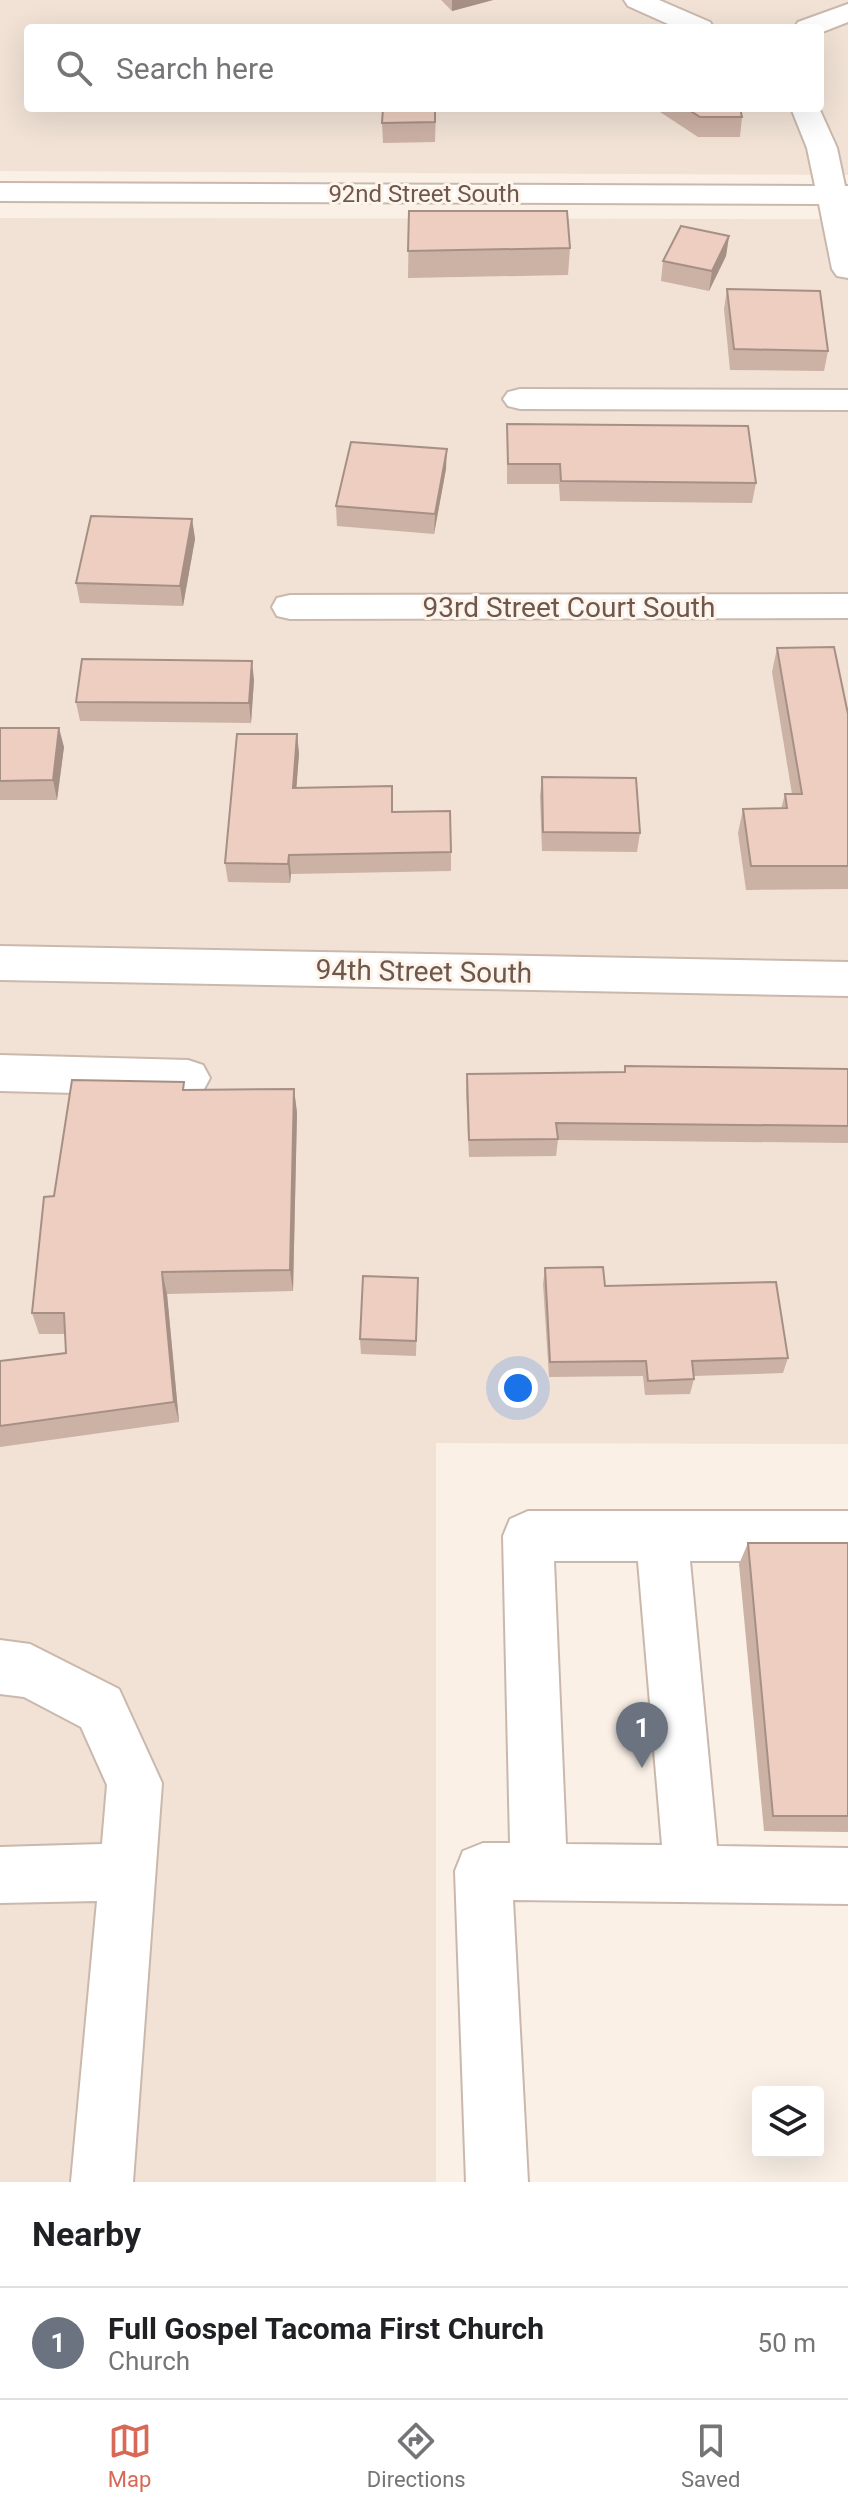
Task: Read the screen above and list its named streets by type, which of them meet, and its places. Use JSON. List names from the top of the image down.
{
  "streets": {
    "street": ["92nd Street South", "93rd Street Court South", "94th Street South"]
  },
  "page": {
    "search": "Search here",
    "pins": "1",
    "heading": "Nearby",
    "list": [
      {
        "mark": "1",
        "name": "Full Gospel Tacoma First Church",
        "note": "Church",
        "value": "50 m"
      }
    ],
    "nav": ["Map", "Directions", "Saved"]
  }
}
